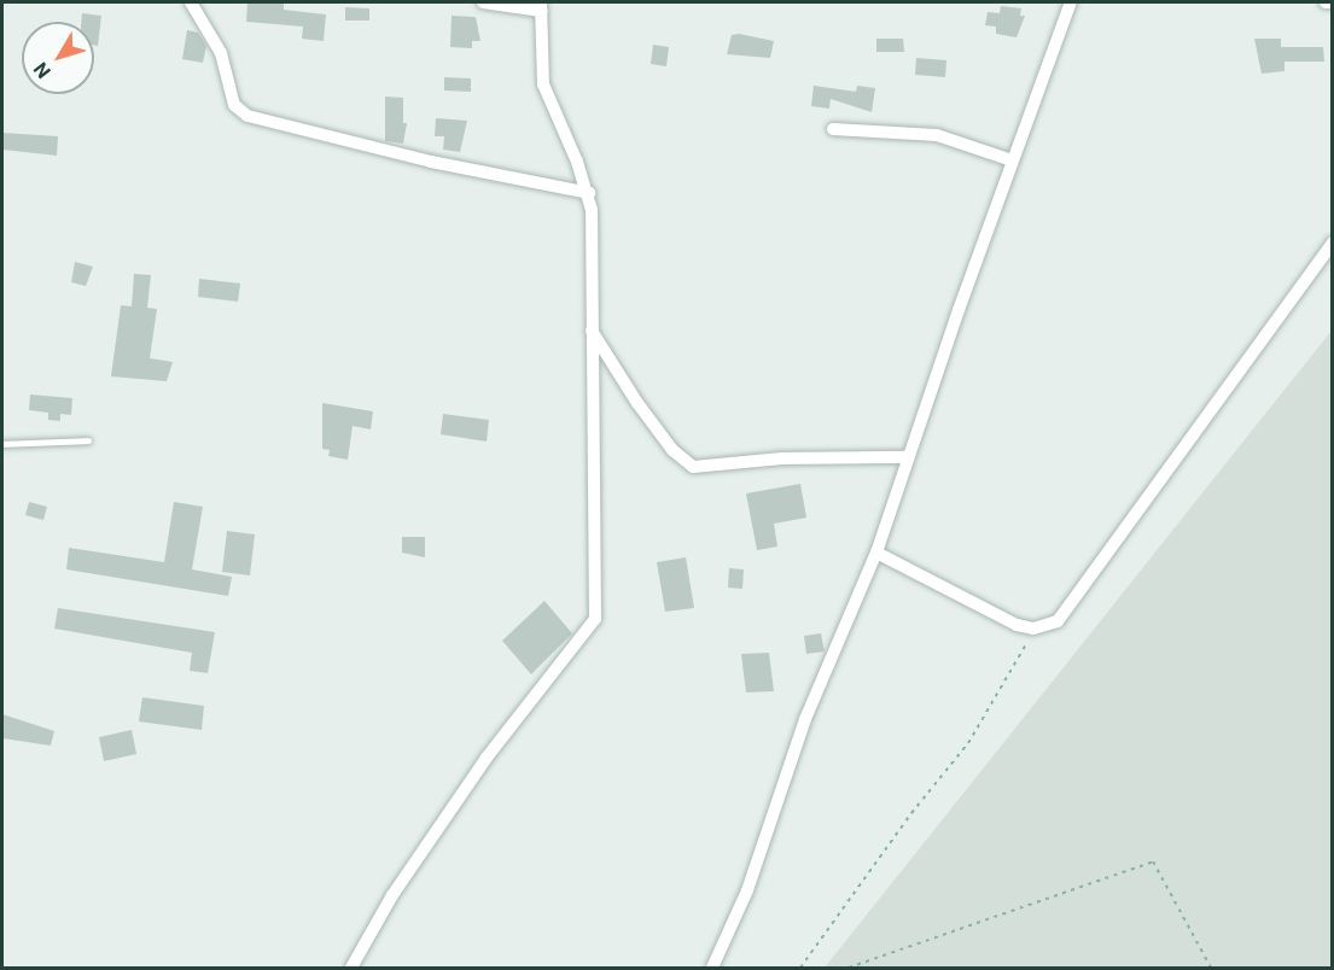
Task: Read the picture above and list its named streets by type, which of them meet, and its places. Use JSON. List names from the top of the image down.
{
  "north": "bottom left"
}
